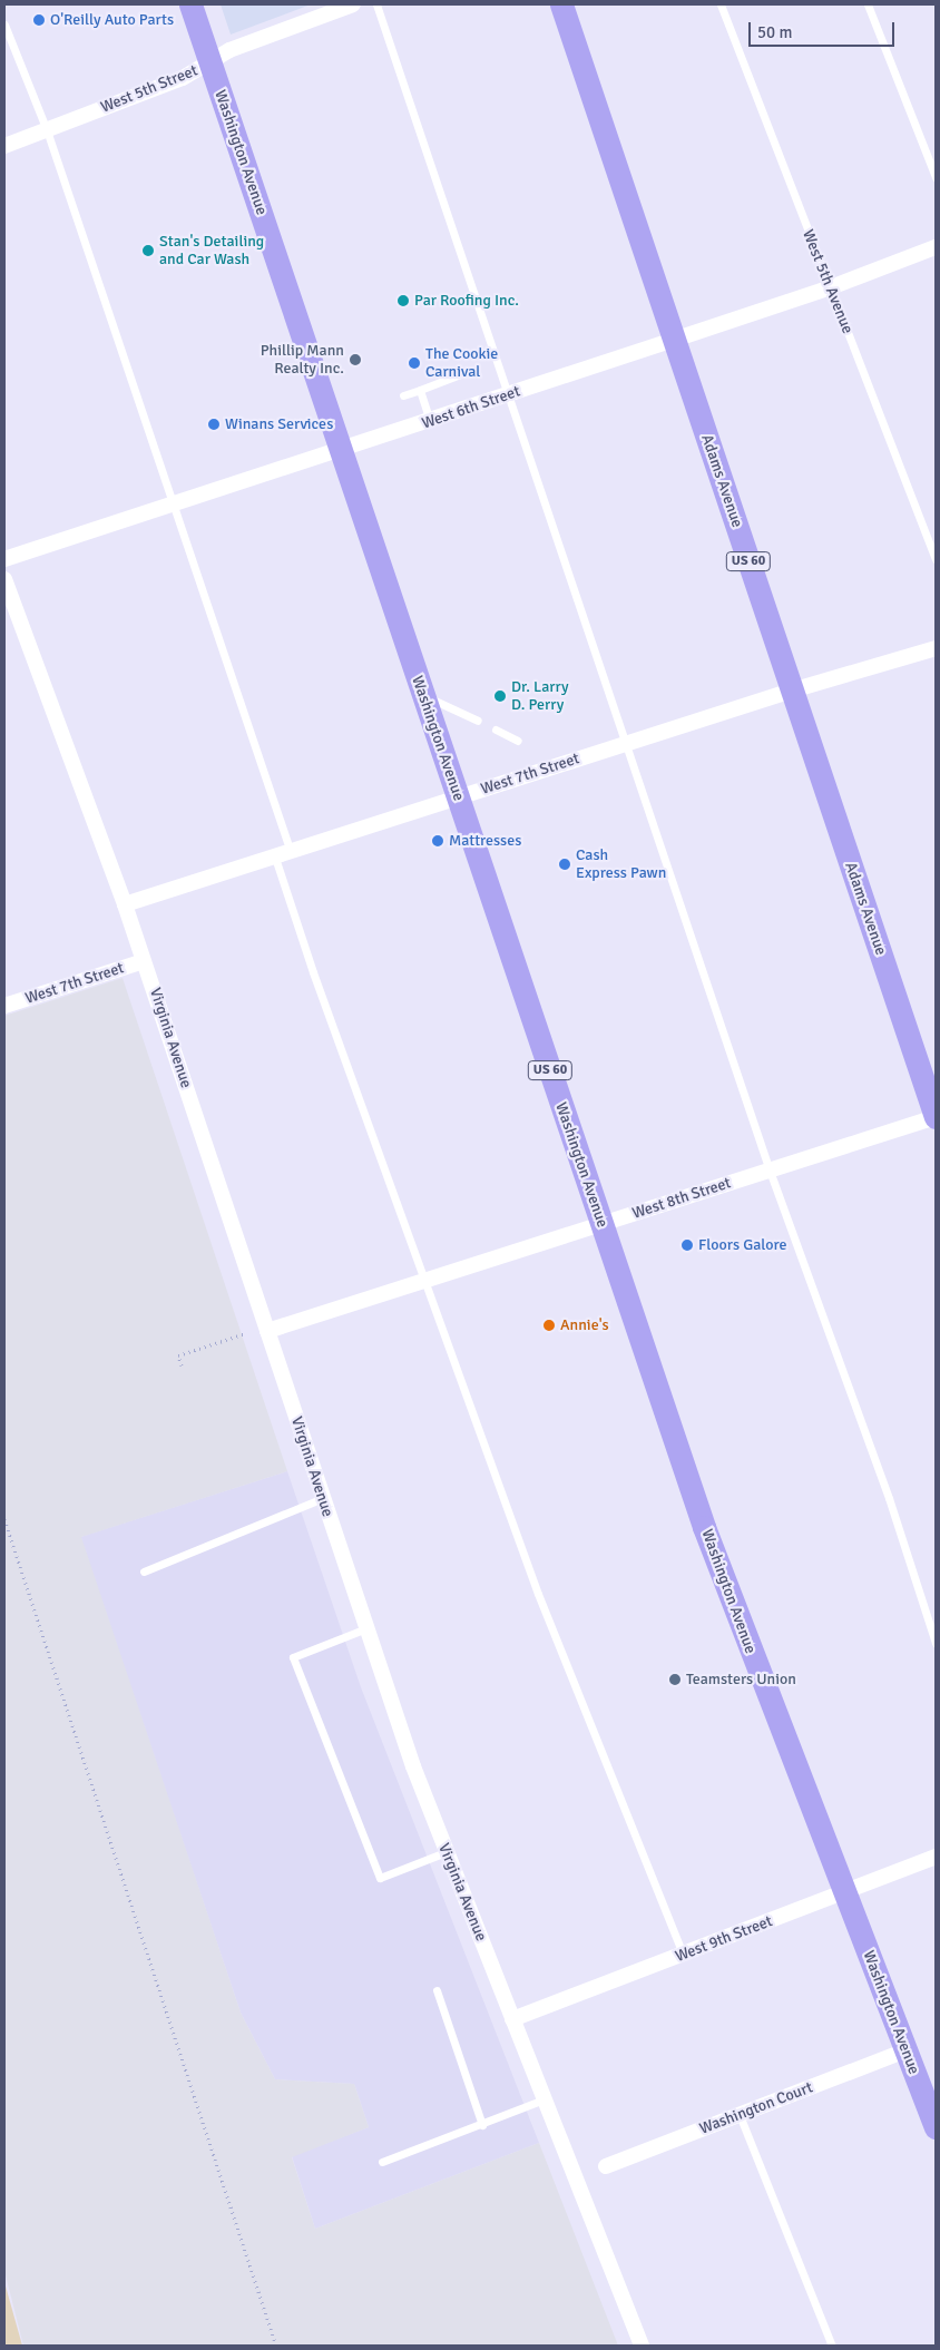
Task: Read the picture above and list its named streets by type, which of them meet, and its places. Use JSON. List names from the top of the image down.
{
  "streets": {
    "main road": ["Washington Avenue", "Adams Avenue", "US 60"],
    "street": [
      "West 5th Street",
      "West 6th Street",
      "West 7th Street",
      "Virginia Avenue",
      "West 8th Street",
      "West 9th Street",
      "Washington Court"
    ],
    "lane": ["West 5th Avenue"]
  },
  "crossings": [
    ["West 5th Street", "Washington Avenue"],
    ["Washington Avenue", "West 6th Street"],
    ["Washington Avenue", "West 7th Street"],
    ["Washington Avenue", "West 8th Street"],
    ["Washington Avenue", "West 9th Street"],
    ["Washington Avenue", "Washington Court"],
    ["West 5th Avenue", "West 6th Street"],
    ["West 6th Street", "Adams Avenue"],
    ["Adams Avenue", "West 7th Street"],
    ["Adams Avenue", "West 8th Street"],
    ["West 7th Street", "Virginia Avenue"],
    ["Virginia Avenue", "West 8th Street"],
    ["Virginia Avenue", "West 9th Street"]
  ],
  "places": [
    "O'Reilly Auto Parts",
    "Stan's Detailing and Car Wash",
    "Par Roofing Inc.",
    "Phillip Mann Realty Inc.",
    "The Cookie Carnival",
    "Winans Services",
    "Dr. Larry D. Perry",
    "Mattresses",
    "Cash Express Pawn",
    "Floors Galore",
    "Annie's",
    "Teamsters Union"
  ],
  "scale_bar": "50 m"
}
